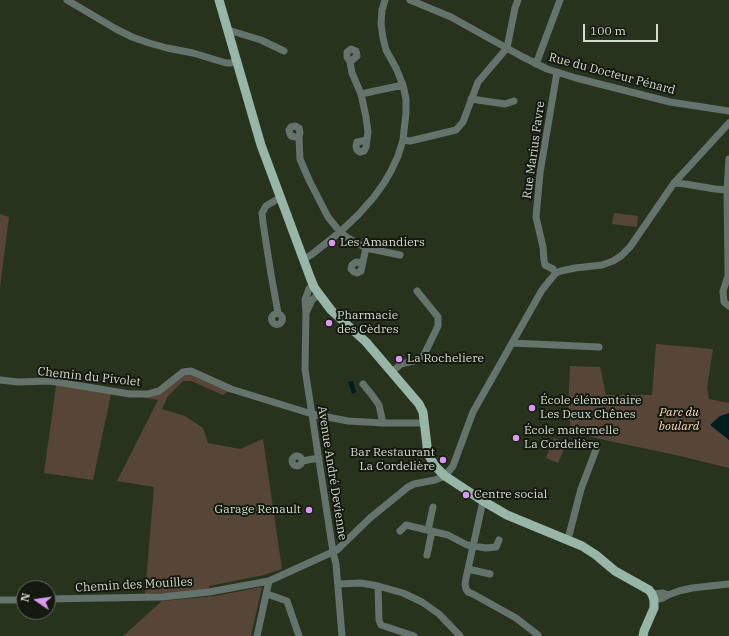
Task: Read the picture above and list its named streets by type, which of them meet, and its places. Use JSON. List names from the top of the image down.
{
  "streets": {
    "street": [
      "Rue du Docteur Pénard",
      "Rue Marius Favre",
      "Chemin du Pivolet",
      "Avenue André Devienne",
      "Chemin des Mouilles"
    ]
  },
  "crossings": [
    ["Rue du Docteur Pénard", "Rue Marius Favre"],
    ["Chemin du Pivolet", "Avenue André Devienne"],
    ["Avenue André Devienne", "Chemin des Mouilles"]
  ],
  "parks": ["Parc du boulard"],
  "places": [
    "Les Amandiers",
    "Pharmacie des Cèdres",
    "La Rocheliere",
    "École élémentaire Les Deux Chênes",
    "École maternelle La Cordelière",
    "Bar Restaurant La Cordelière",
    "Centre social",
    "Garage Renault"
  ],
  "scale_bar": "100 m",
  "north": "left"
}
